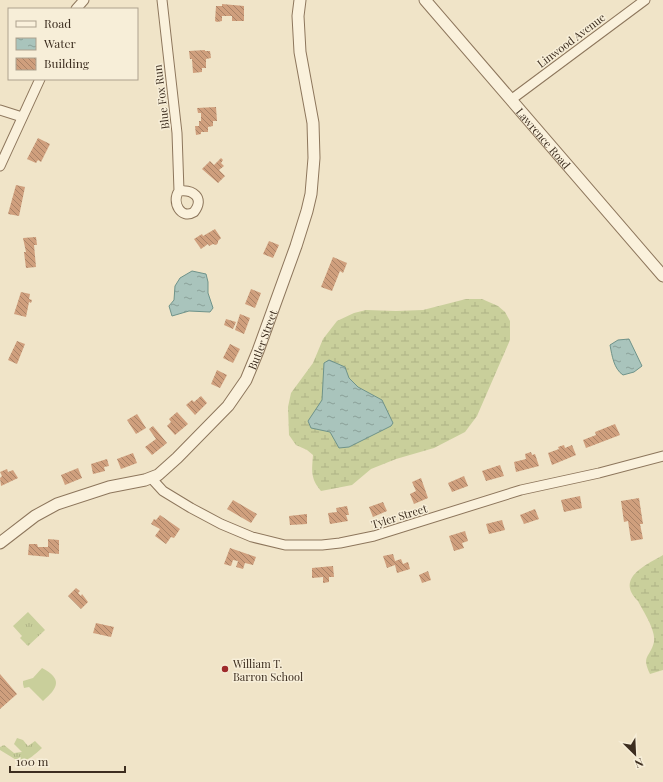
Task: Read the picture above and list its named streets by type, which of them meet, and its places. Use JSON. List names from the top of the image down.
{
  "streets": {
    "street": [
      "Linwood Avenue",
      "Blue Fox Run",
      "Lawrence Road",
      "Butler Street",
      "Tyler Street"
    ]
  },
  "crossings": [
    ["Linwood Avenue", "Lawrence Road"],
    ["Butler Street", "Tyler Street"]
  ],
  "places": ["William T. Barron School"],
  "legend": ["Road", "Water", "Building"],
  "scale_bar": "100 m",
  "north": "bottom right"
}
